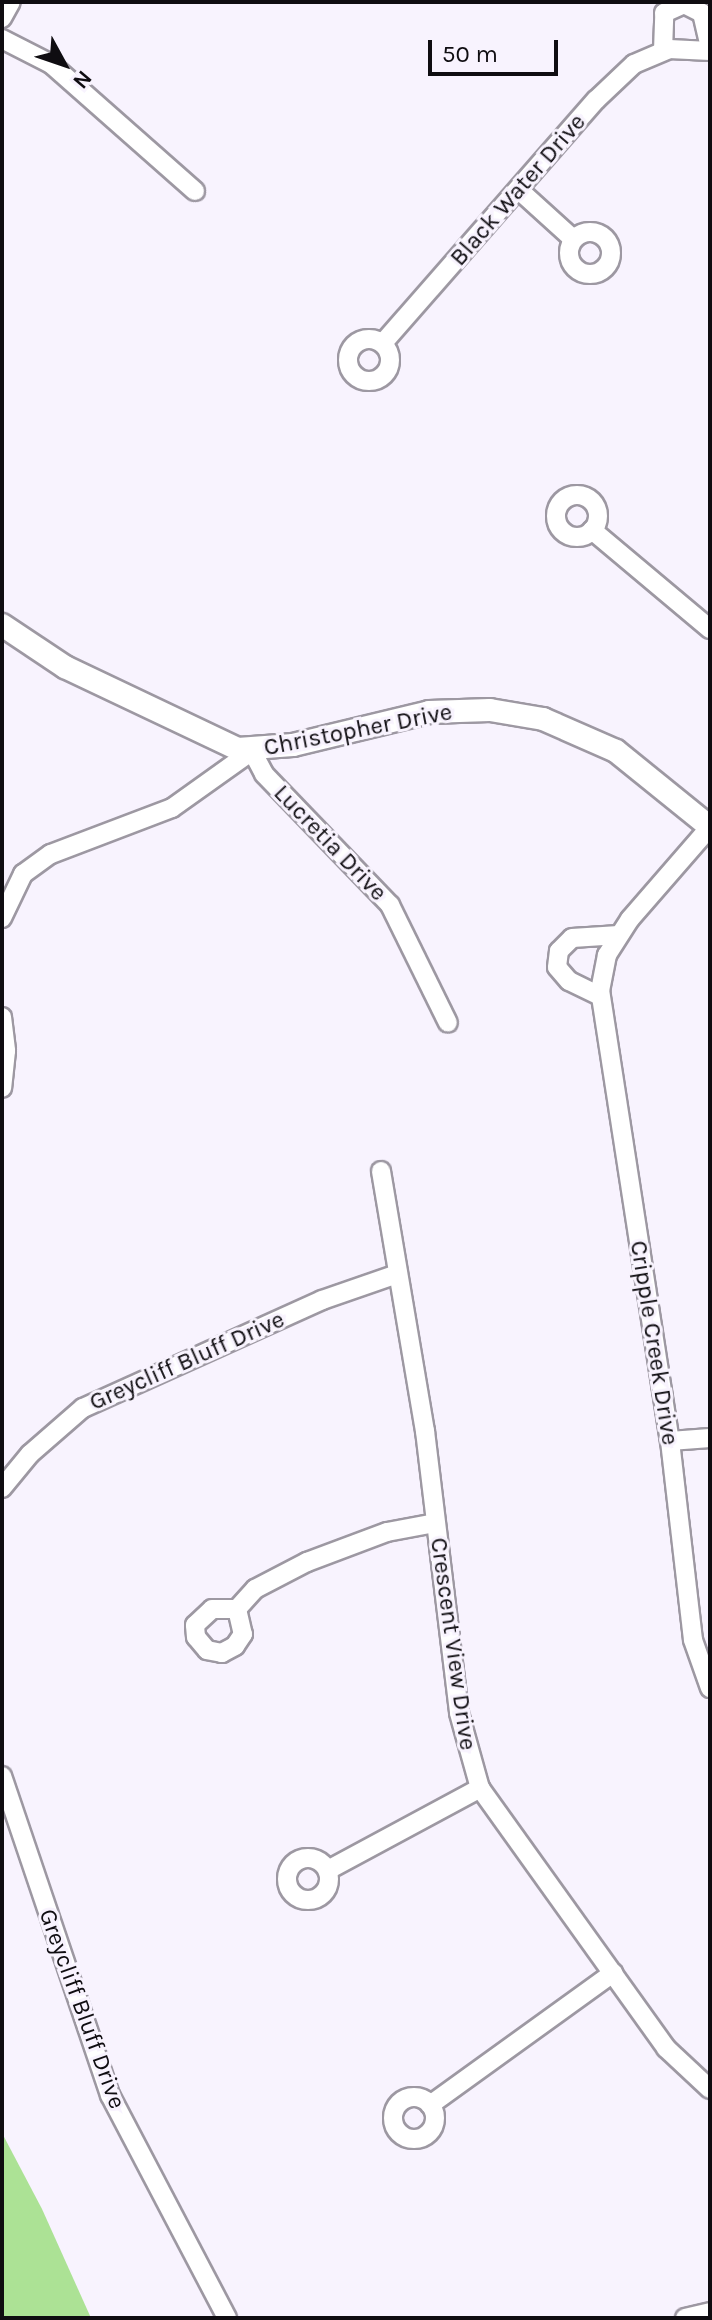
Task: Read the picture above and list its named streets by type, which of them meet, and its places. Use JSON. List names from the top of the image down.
{
  "streets": {
    "street": [
      "Black Water Drive",
      "Christopher Drive",
      "Lucretia Drive",
      "Cripple Creek Drive",
      "Greycliff Bluff Drive",
      "Crescent View Drive"
    ]
  },
  "crossings": [
    ["Christopher Drive", "Lucretia Drive"],
    ["Christopher Drive", "Cripple Creek Drive"],
    ["Greycliff Bluff Drive", "Crescent View Drive"]
  ],
  "scale_bar": "50 m",
  "north": "bottom right"
}
